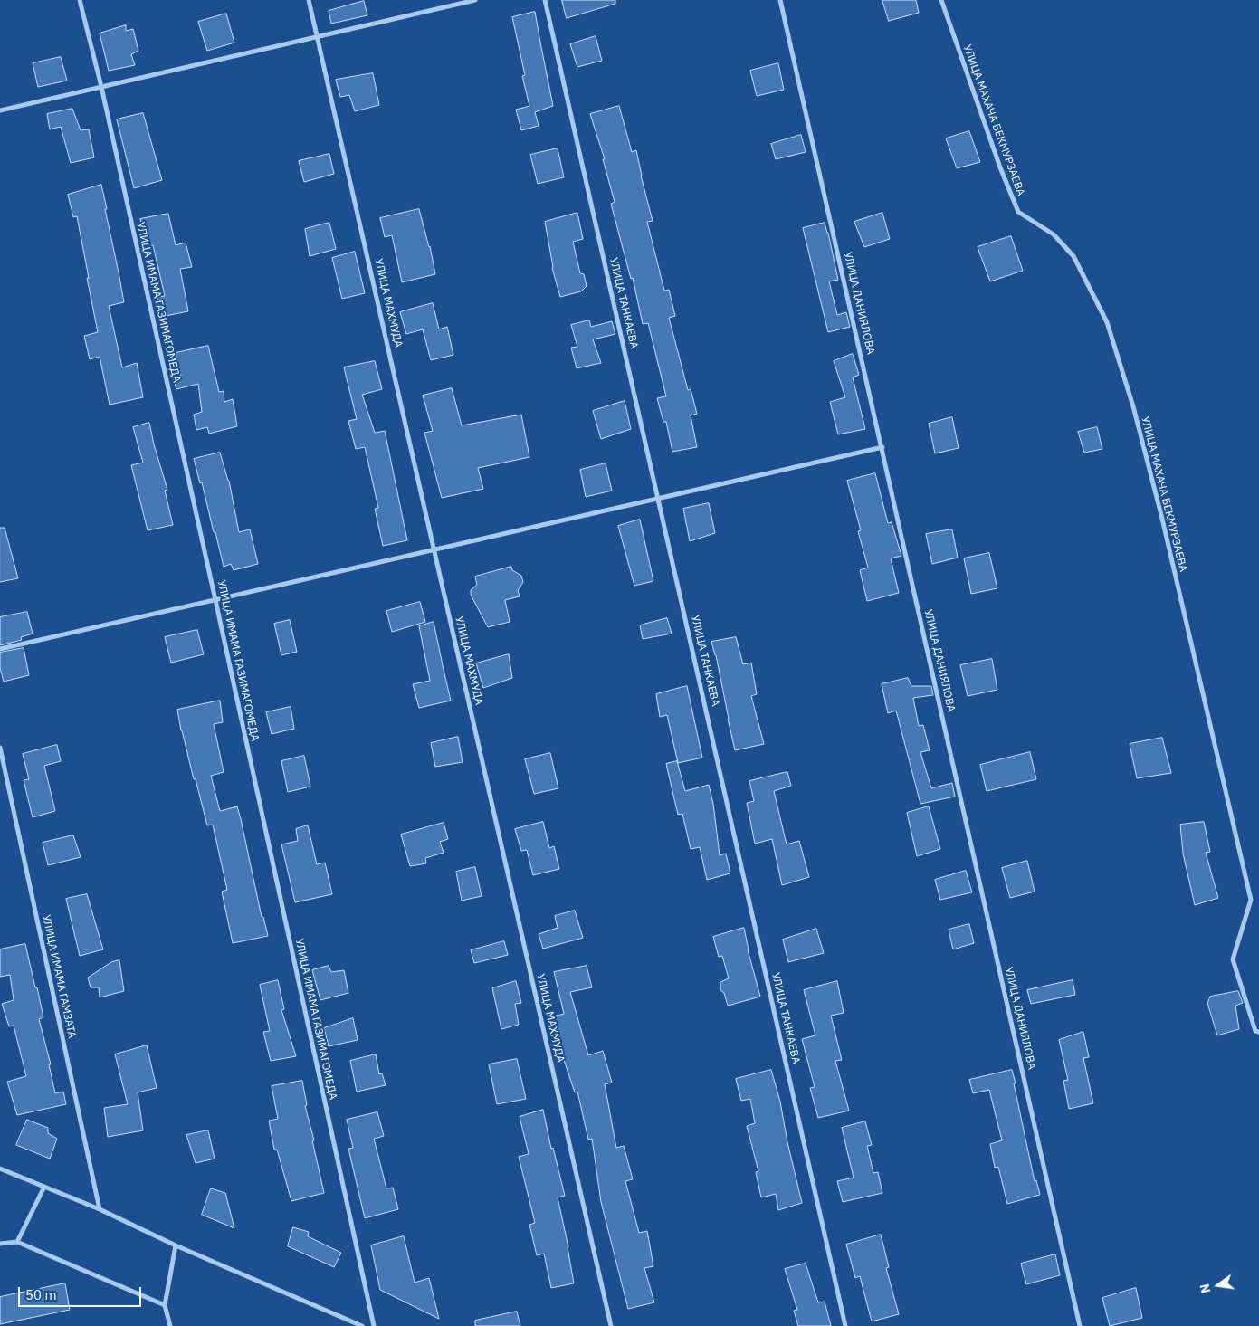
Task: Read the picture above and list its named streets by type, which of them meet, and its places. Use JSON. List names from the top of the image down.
{
  "streets": {
    "street": [
      "УЛИЦА МАХАЧА БЕКМУРЗАЕВА",
      "УЛИЦА ИМАМА ГАЗИМАГОМЕДА",
      "УЛИЦА МАХМУДА",
      "УЛИЦА ТАНКАЕВА",
      "УЛИЦА ДАНИЯЛОВА",
      "УЛИЦА ИМАМА ГАМЗАТА"
    ]
  },
  "scale_bar": "50 m",
  "north": "left"
}
